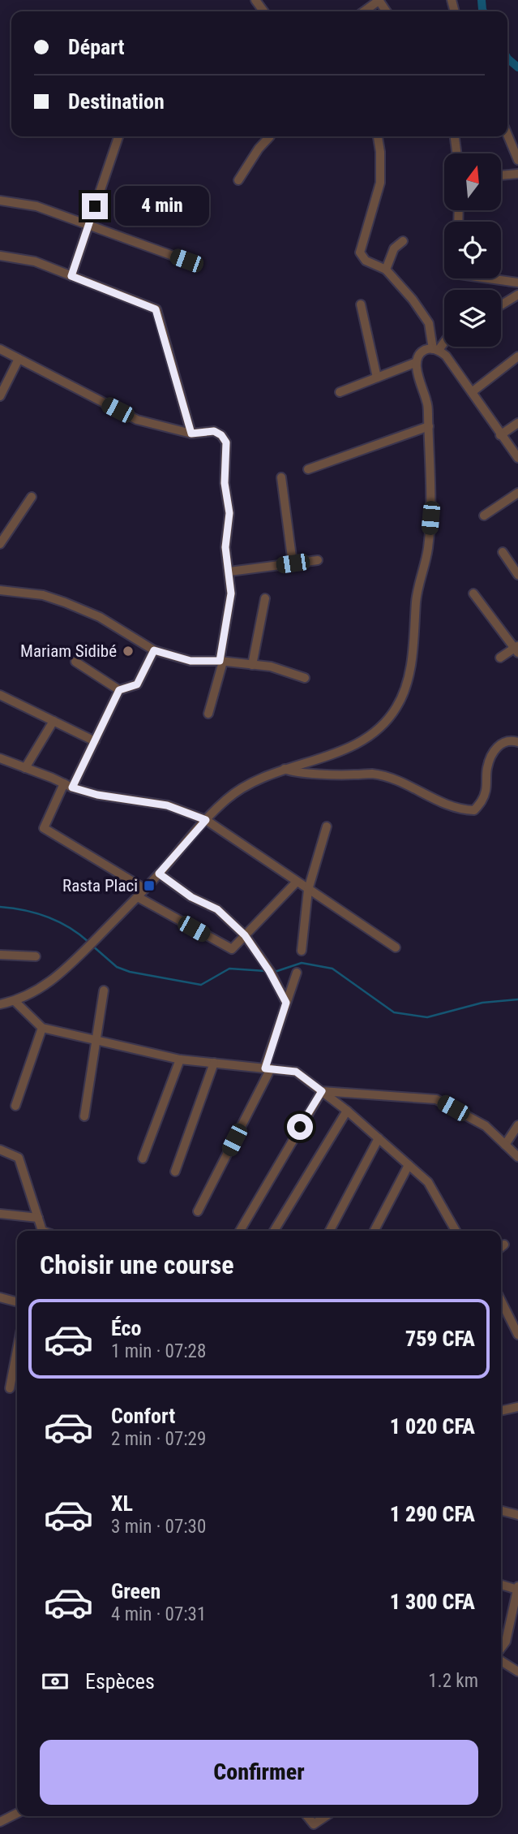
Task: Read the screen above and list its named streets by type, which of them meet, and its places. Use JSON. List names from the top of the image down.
{
  "places": {
    "other": ["Mariam Sidibé"],
    "transit": ["Rasta Placi"]
  },
  "north": "top",
  "page": {
    "banner": ["Départ", "Destination"],
    "bubble": "4 min",
    "heading": "Choisir une course",
    "list": [
      {
        "name": "Éco",
        "note": "1 min · 07:28",
        "value": "759 CFA"
      },
      {
        "name": "Confort",
        "note": "2 min · 07:29",
        "value": "1 020 CFA"
      },
      {
        "name": "XL",
        "note": "3 min · 07:30",
        "value": "1 290 CFA"
      },
      {
        "name": "Green",
        "note": "4 min · 07:31",
        "value": "1 300 CFA"
      }
    ],
    "pay": ["Espèces", "1.2 km"],
    "buttons": "Confirmer"
  }
}
